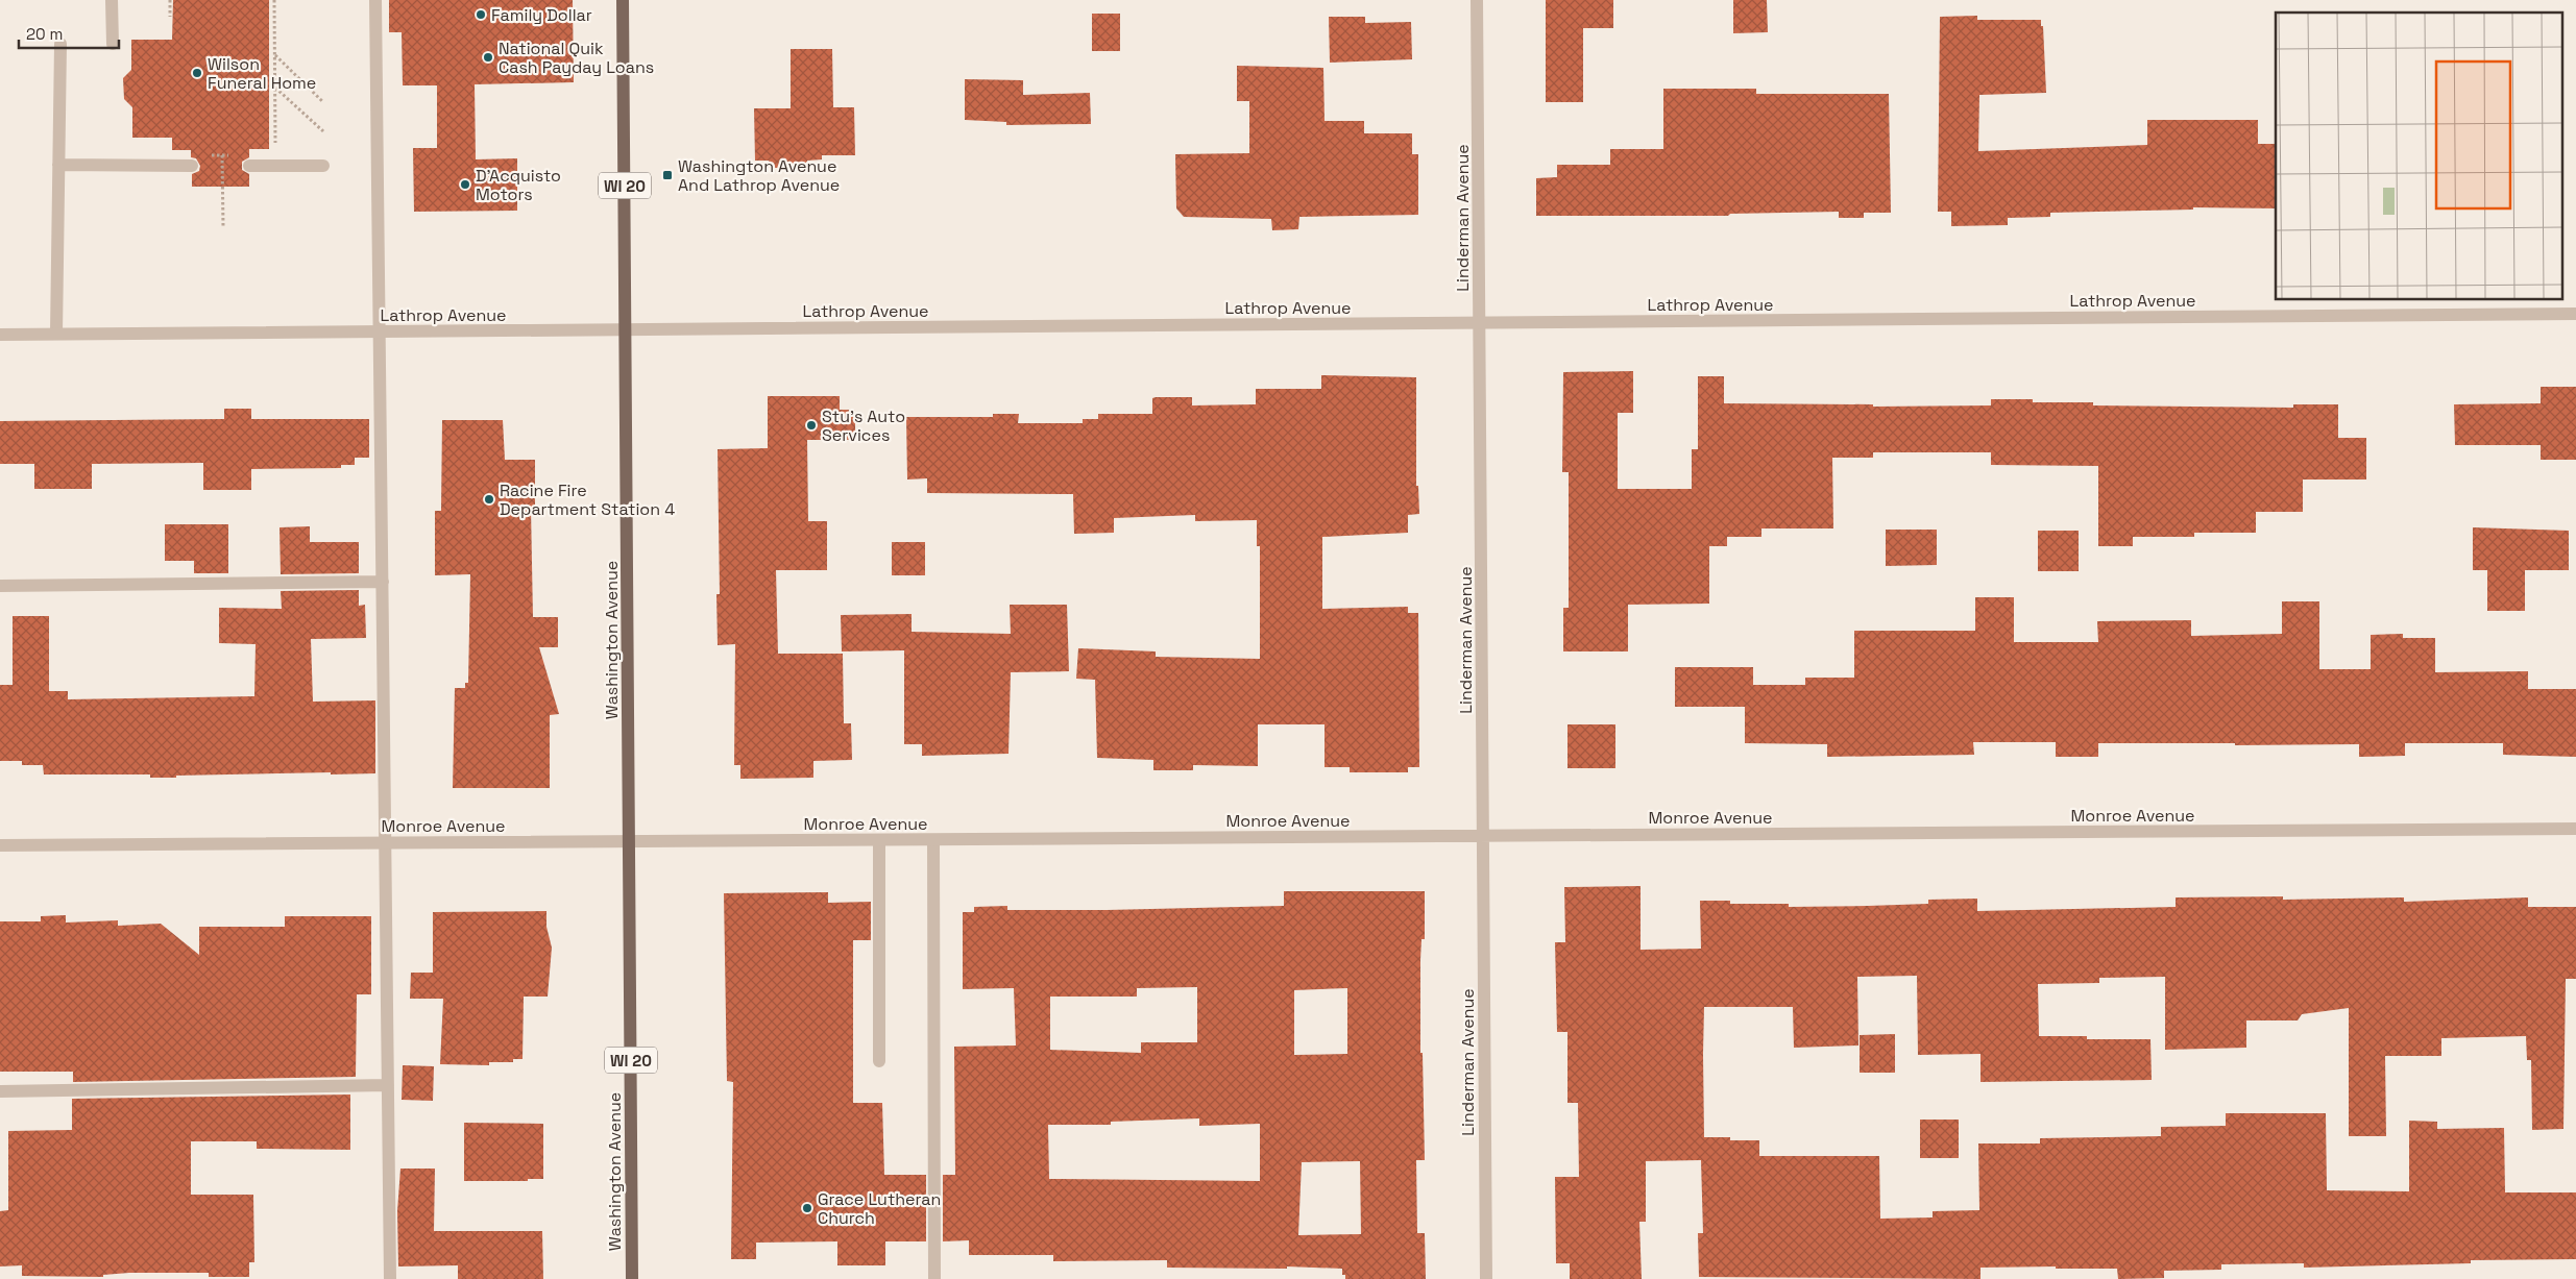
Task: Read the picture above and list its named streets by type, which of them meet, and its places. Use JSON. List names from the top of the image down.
{
  "streets": {
    "main road": ["WI 20", "Washington Avenue"],
    "street": ["Linderman Avenue", "Lathrop Avenue", "Monroe Avenue"]
  },
  "crossings": [
    ["Linderman Avenue", "Lathrop Avenue"],
    ["Linderman Avenue", "Monroe Avenue"],
    ["Lathrop Avenue", "Washington Avenue"],
    ["Washington Avenue", "Monroe Avenue"]
  ],
  "places": {
    "other": [
      "Family Dollar",
      "National Quik Cash Payday Loans",
      "Wilson Funeral Home",
      "D'Acquisto Motors",
      "Stu's Auto Services",
      "Racine Fire Department Station 4",
      "Grace Lutheran Church"
    ],
    "transit": ["Washington Avenue And Lathrop Avenue"]
  },
  "scale_bar": "20 m"
}
